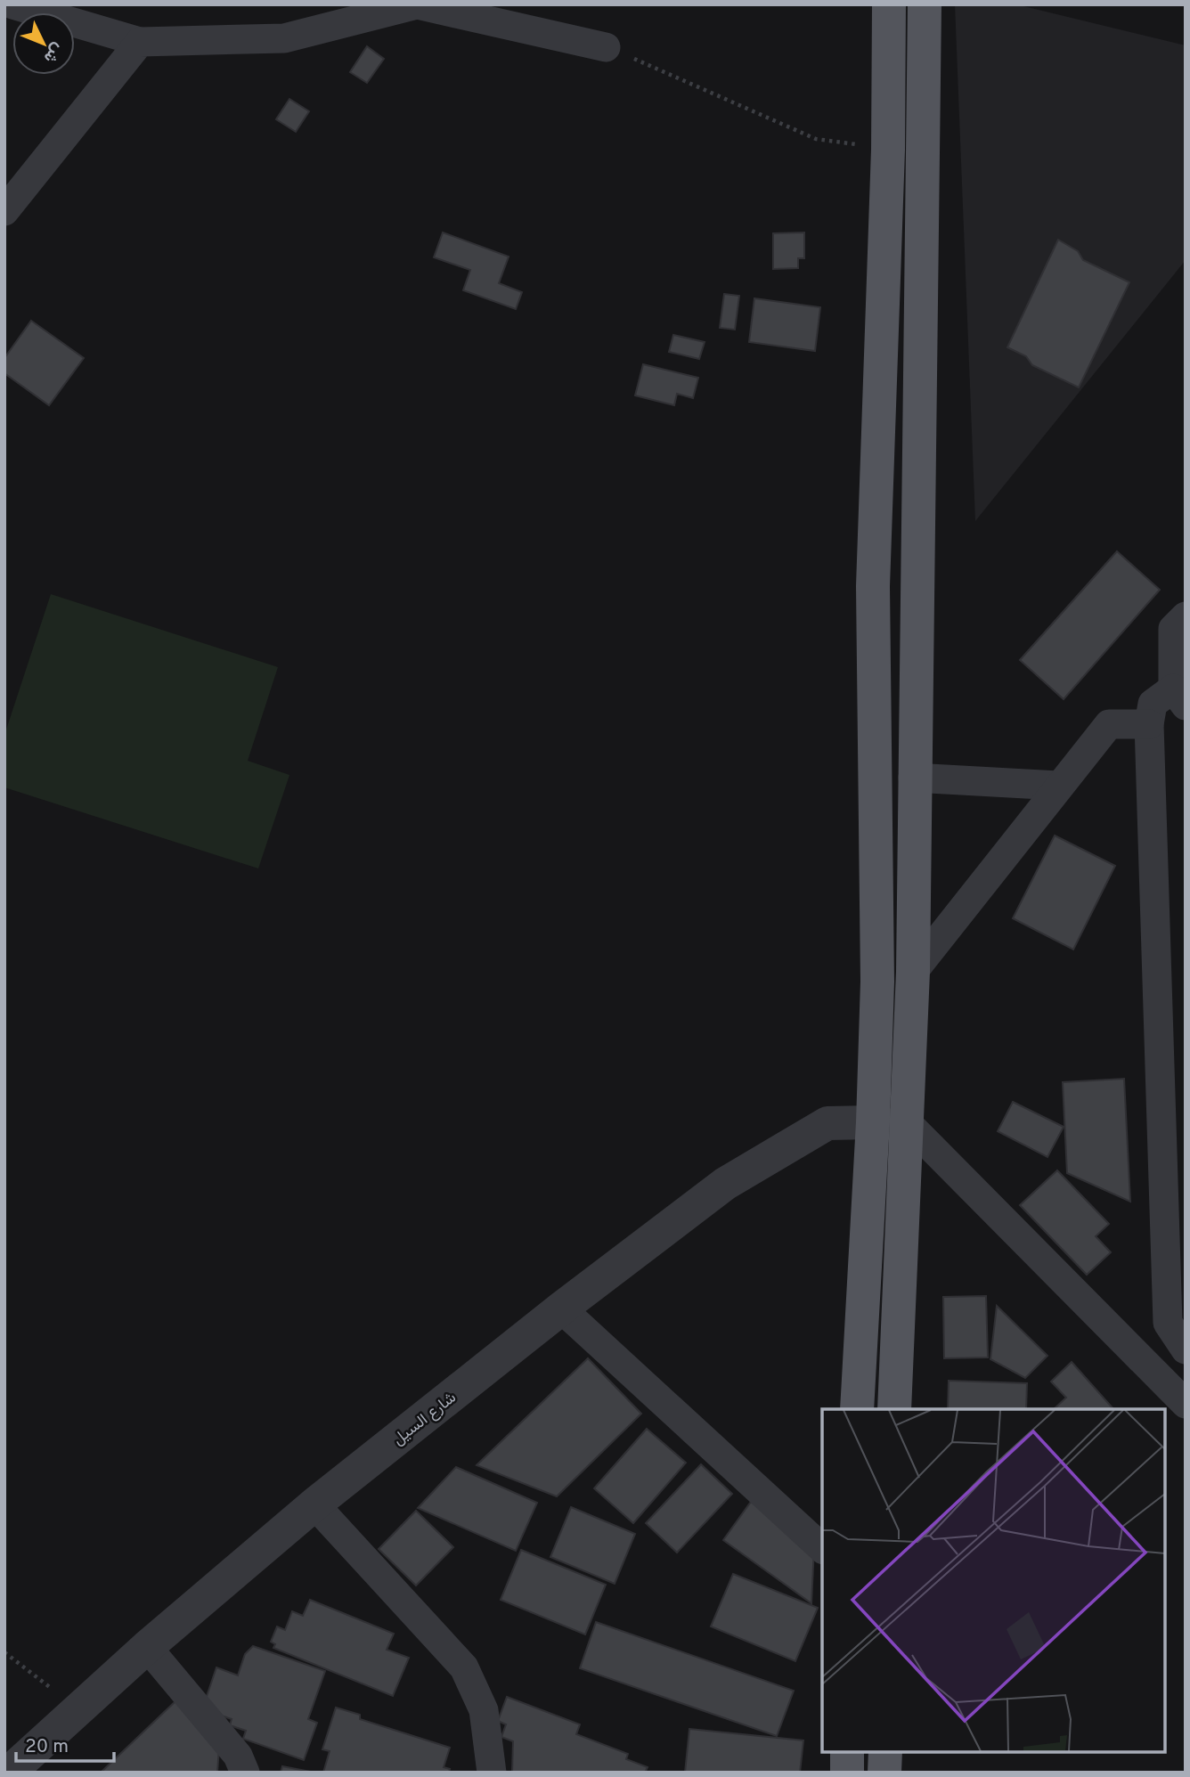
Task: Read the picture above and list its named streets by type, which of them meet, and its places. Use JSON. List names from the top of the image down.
{
  "streets": {
    "street": ["شارع السيل"]
  },
  "scale_bar": "20 m",
  "north": "bottom right"
}
